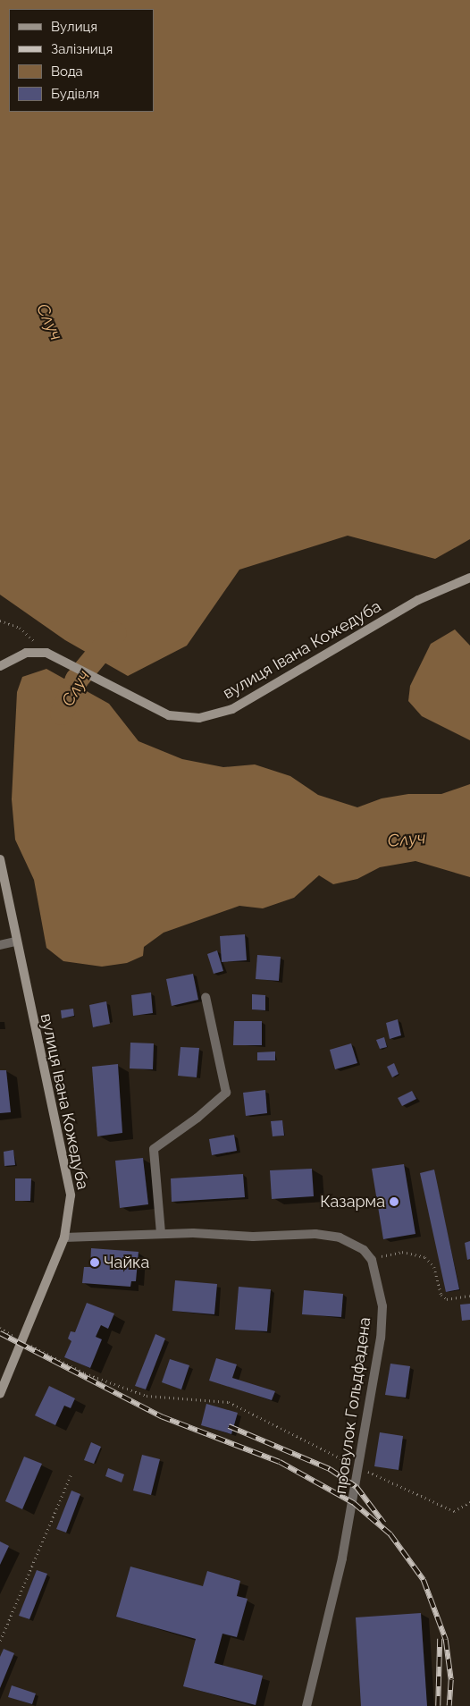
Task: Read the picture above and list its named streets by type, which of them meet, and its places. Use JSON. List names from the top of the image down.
{
  "streets": {
    "main road": ["вулиця Івана Кожедуба"],
    "street": ["провулок Гольдфадена"]
  },
  "water": ["Случ"],
  "places": ["Казарма", "Чайка"],
  "legend": [
    "Вулиця",
    "Залізниця",
    "Вода",
    "Будівля"
  ]
}
